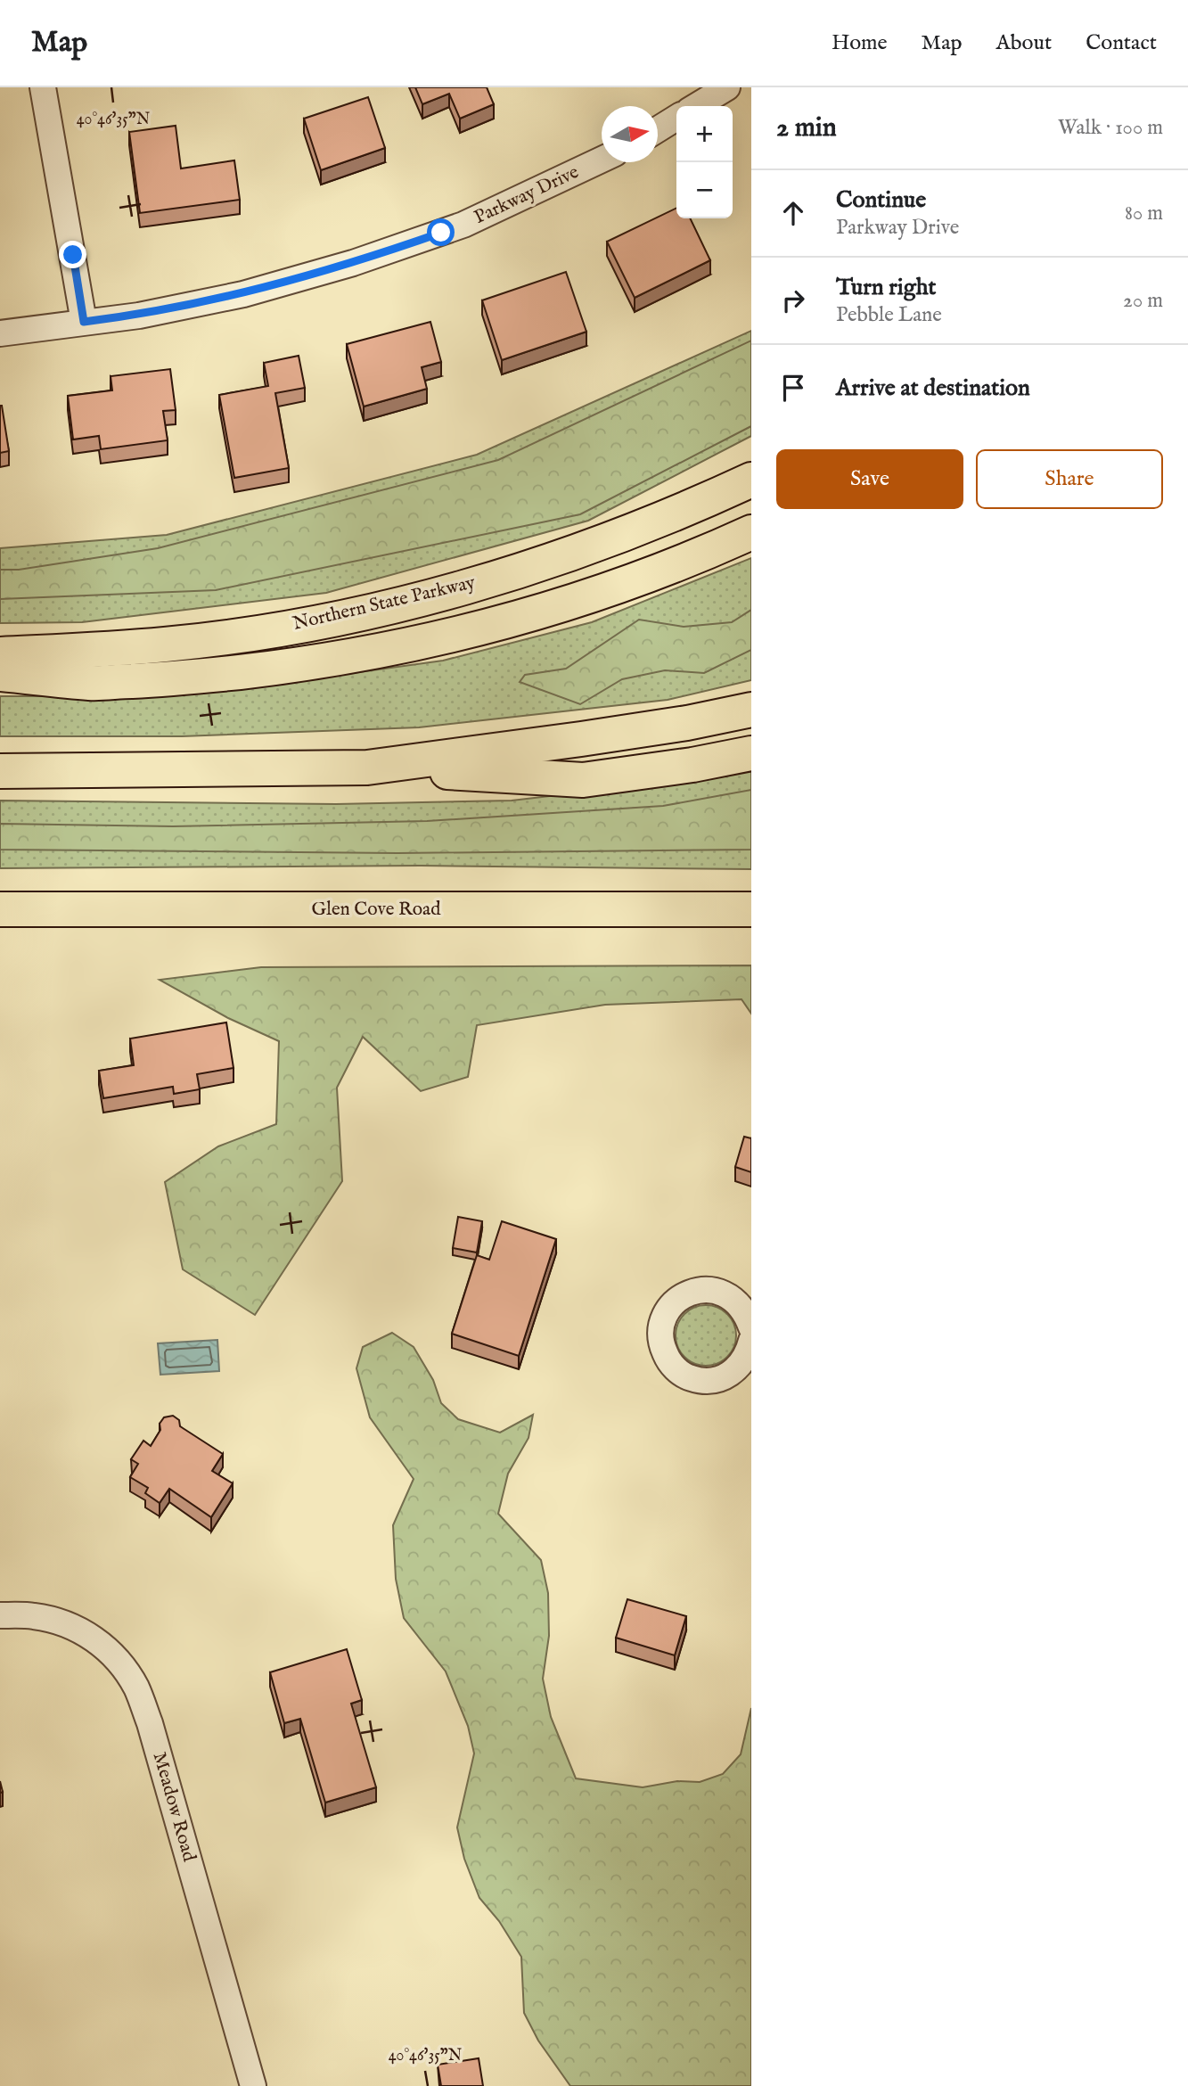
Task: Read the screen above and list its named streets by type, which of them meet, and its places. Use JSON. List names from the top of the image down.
{
  "streets": {
    "main road": ["Northern State Parkway", "Glen Cove Road"],
    "street": ["Parkway Drive", "Meadow Road"]
  },
  "north": "right",
  "page": {
    "header": "Map",
    "nav": [
      "Home",
      "Map",
      "About",
      "Contact"
    ],
    "heading": ["2 min", "Walk · 100 m"],
    "map_buttons": ["+", "−"],
    "list": [
      ["Continue", "Parkway Drive", "80 m"],
      ["Turn right", "Pebble Lane", "20 m"],
      "Arrive at destination"
    ],
    "buttons": ["Save", "Share"]
  },
  "coordinates": ["40°46'35\"N"]
}
